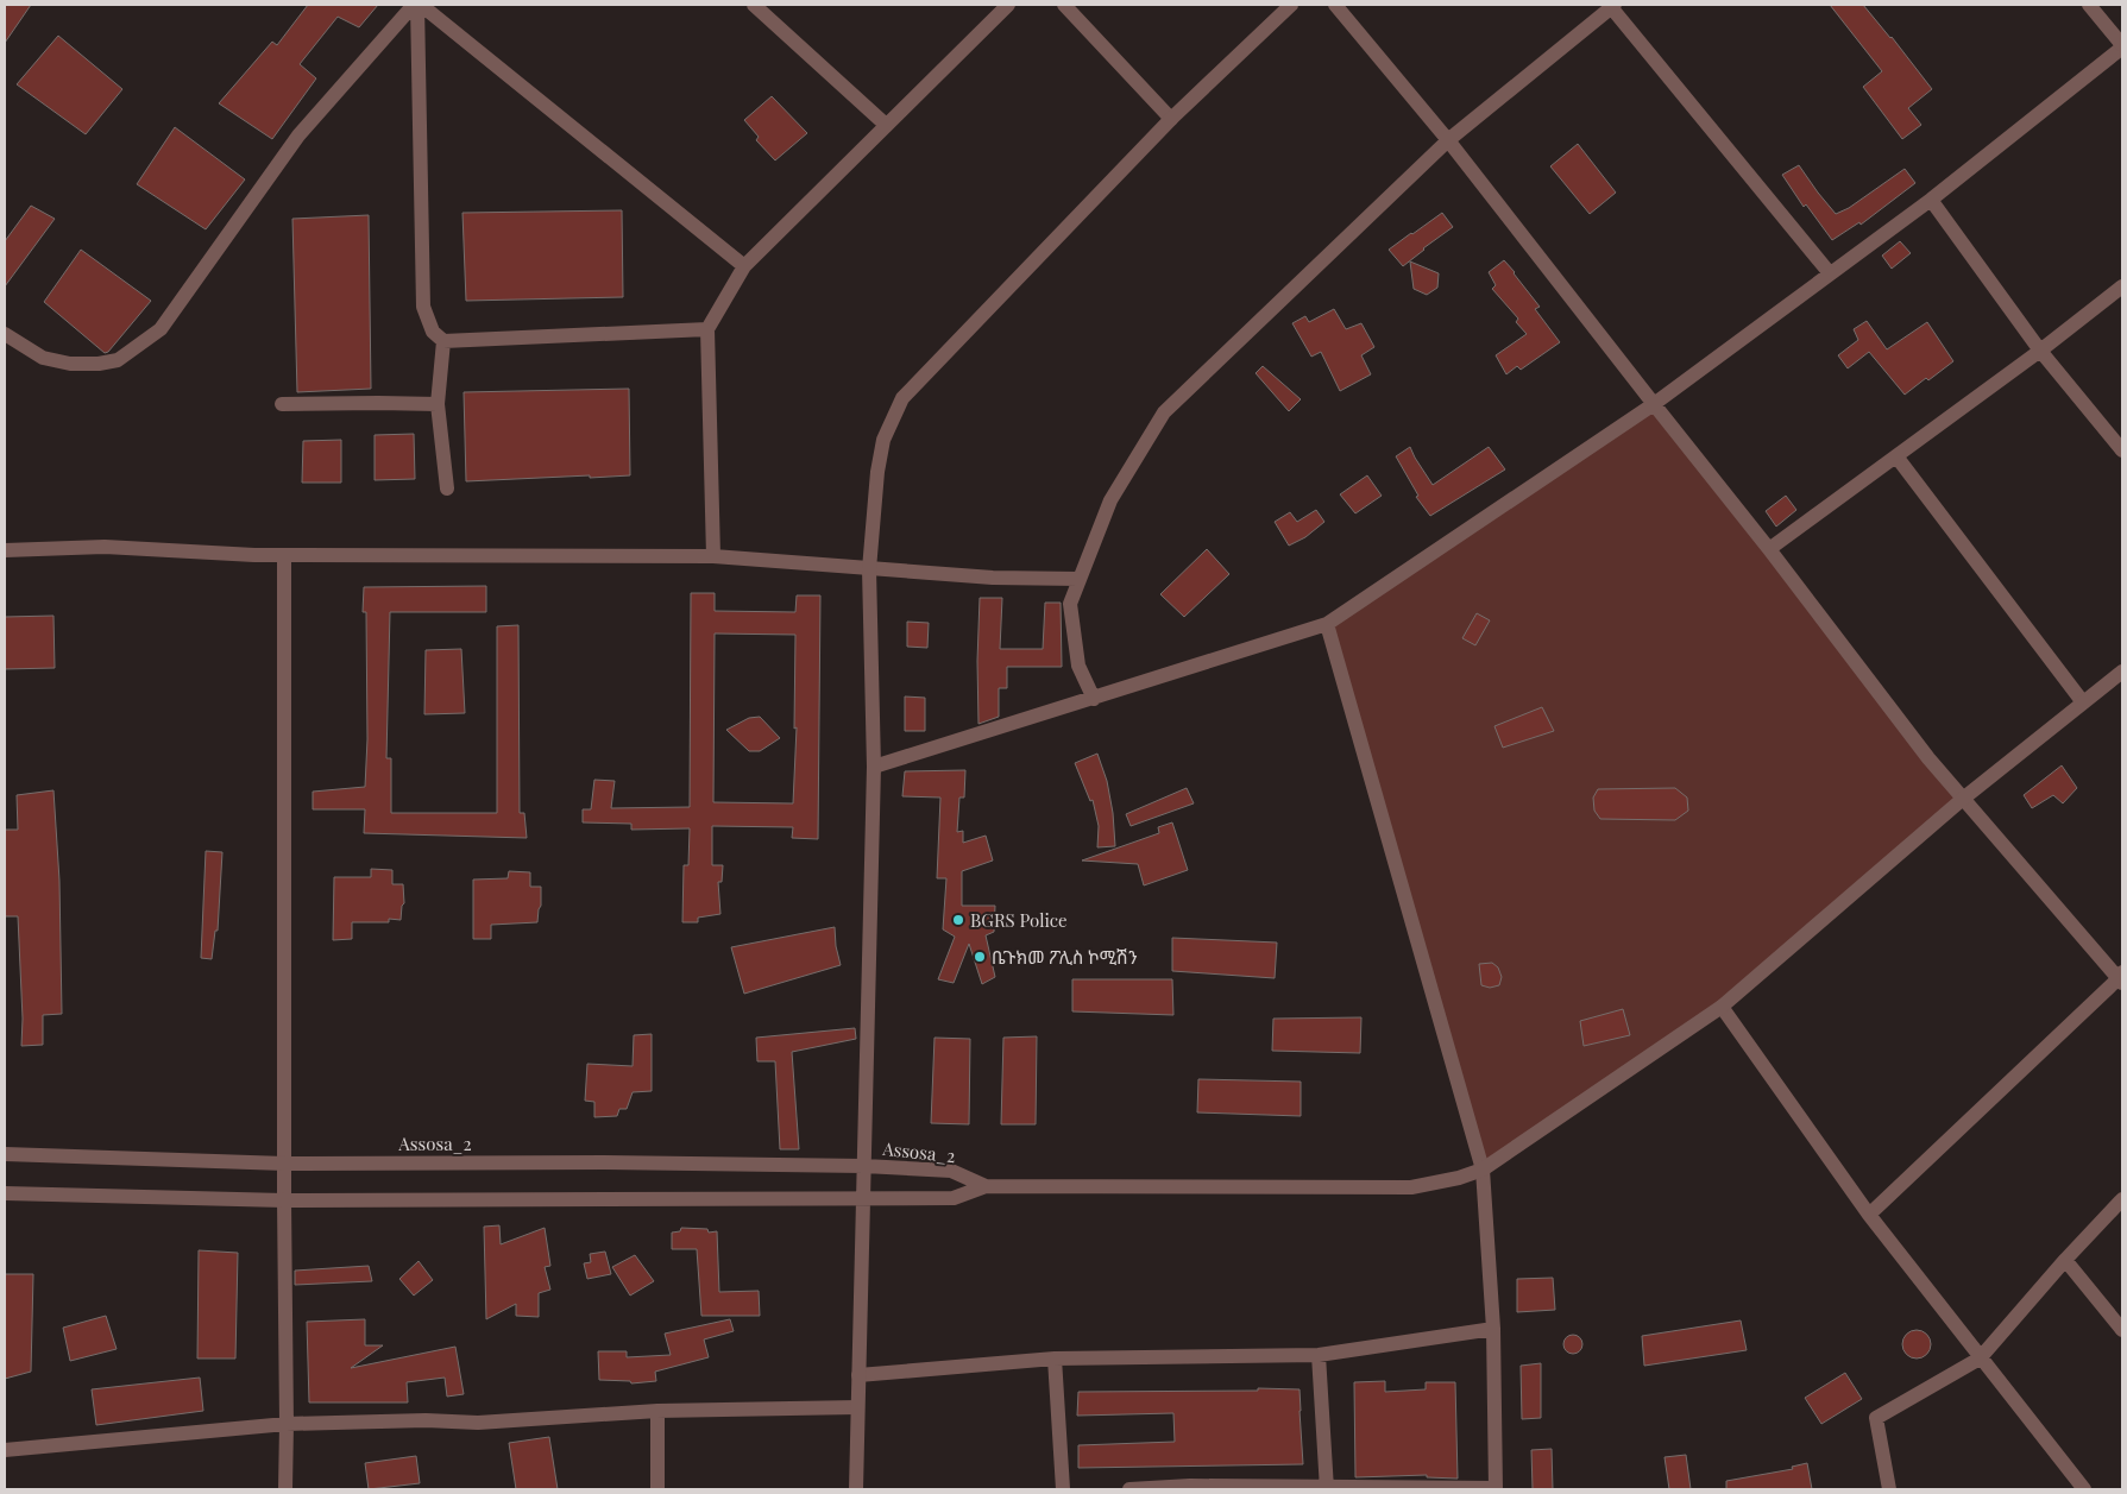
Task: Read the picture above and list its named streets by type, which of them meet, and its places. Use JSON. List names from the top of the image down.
{
  "streets": {
    "street": ["Assosa_2"]
  },
  "places": ["BGRS Police", "ቤጉክመ ፖሊስ ኮሚሽን"]
}
